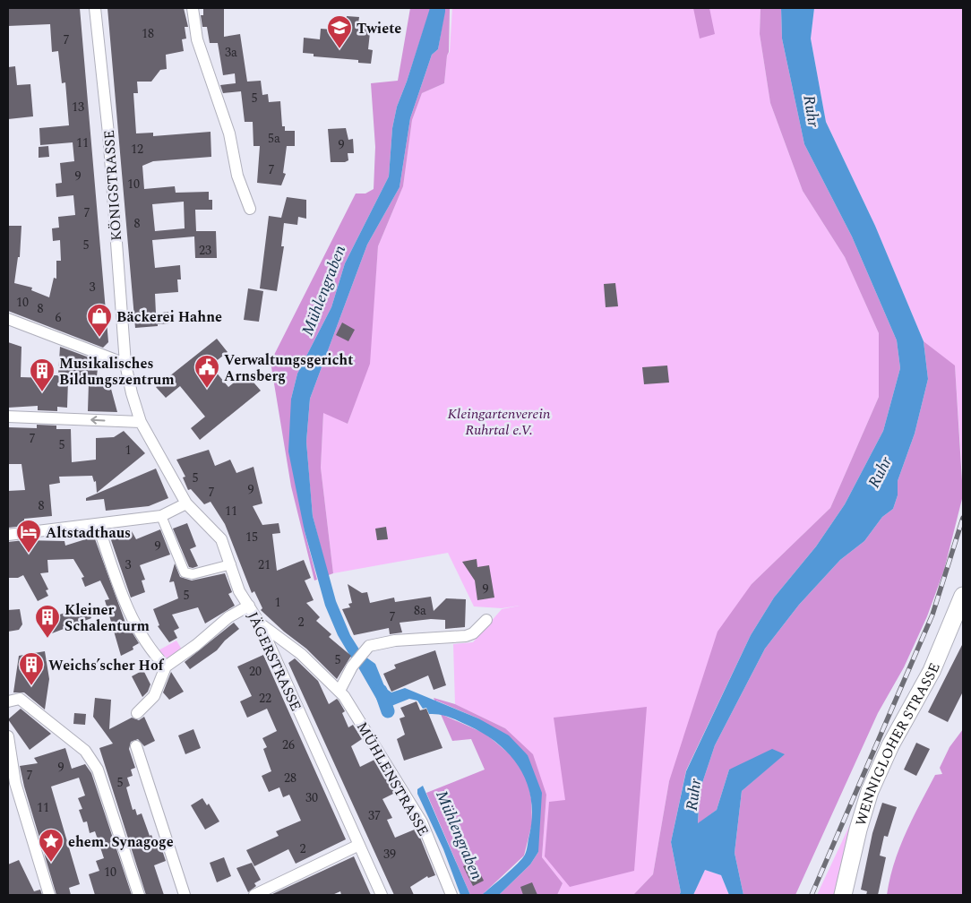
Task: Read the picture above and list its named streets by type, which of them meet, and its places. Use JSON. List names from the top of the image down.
{
  "streets": {
    "main road": ["WENNIGLOHER STRASSE"],
    "street": ["KÖNIGSTRASSE", "JÄGERSTRASSE", "MÜHLENSTRASSE"]
  },
  "crossings": [
    ["KÖNIGSTRASSE", "JÄGERSTRASSE"],
    ["JÄGERSTRASSE", "MÜHLENSTRASSE"]
  ],
  "water": ["Ruhr", "Mühlengraben"],
  "parks": ["Kleingartenverein Ruhrtal e.V."],
  "places": {
    "school or university": ["Twiete"],
    "shop": ["Bäckerei Hahne"],
    "public building": ["Verwaltungsgericht Arnsberg"],
    "building": ["Musikalisches Bildungszentrum", "Kleiner Schalenturm", "Weichs’scher Hof"],
    "hotel": ["Altstadthaus"],
    "place": ["ehem. Synagoge"]
  },
  "house_numbers": [
    "18",
    "7",
    "3a",
    "5",
    "13",
    "5a",
    "11",
    "9",
    "12",
    "7",
    "9",
    "10",
    "7",
    "8",
    "5",
    "23",
    "3",
    "10",
    "8",
    "6",
    "7",
    "5",
    "1",
    "5",
    "9",
    "7",
    "8",
    "11",
    "15",
    "9",
    "3",
    "21",
    "9",
    "5",
    "1",
    "8a",
    "7",
    "2",
    "5",
    "20",
    "22",
    "26",
    "9",
    "7",
    "28",
    "5",
    "30",
    "11",
    "37",
    "2",
    "39",
    "10"
  ]
}
